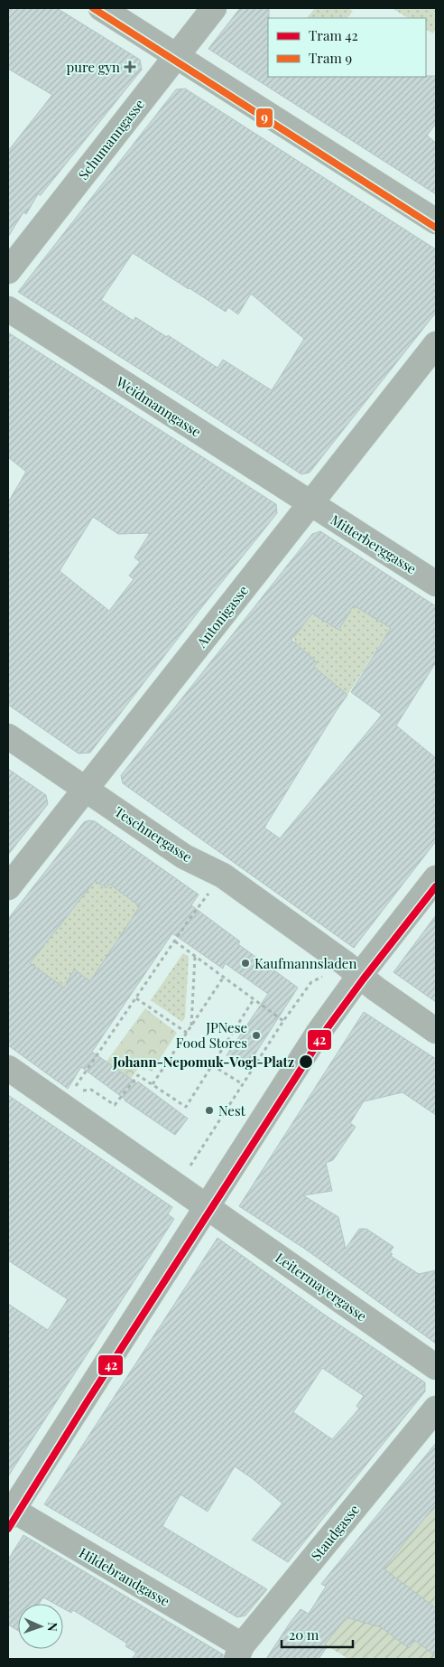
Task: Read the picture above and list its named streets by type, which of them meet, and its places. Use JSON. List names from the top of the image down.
{
  "streets": {
    "street": [
      "Schumanngasse",
      "Weidmanngasse",
      "Mitterberggasse",
      "Antonigasse",
      "Teschnergasse",
      "Leitermayergasse",
      "Staudgasse",
      "Hildebrandgasse"
    ]
  },
  "crossings": [
    ["Weidmanngasse", "Mitterberggasse"],
    ["Weidmanngasse", "Antonigasse"],
    ["Mitterberggasse", "Antonigasse"],
    ["Antonigasse", "Teschnergasse"],
    ["Staudgasse", "Hildebrandgasse"]
  ],
  "places": {
    "health": ["pure gyn"],
    "other": [
      "Kaufmannsladen",
      "JPNese Food Stores",
      "Johann-Nepomuk-Vogl-Platz",
      "Nest"
    ]
  },
  "lines": ["tram line 9", "tram line 42"],
  "legend": ["Tram 42", "Tram 9"],
  "scale_bar": "20 m",
  "north": "right"
}
